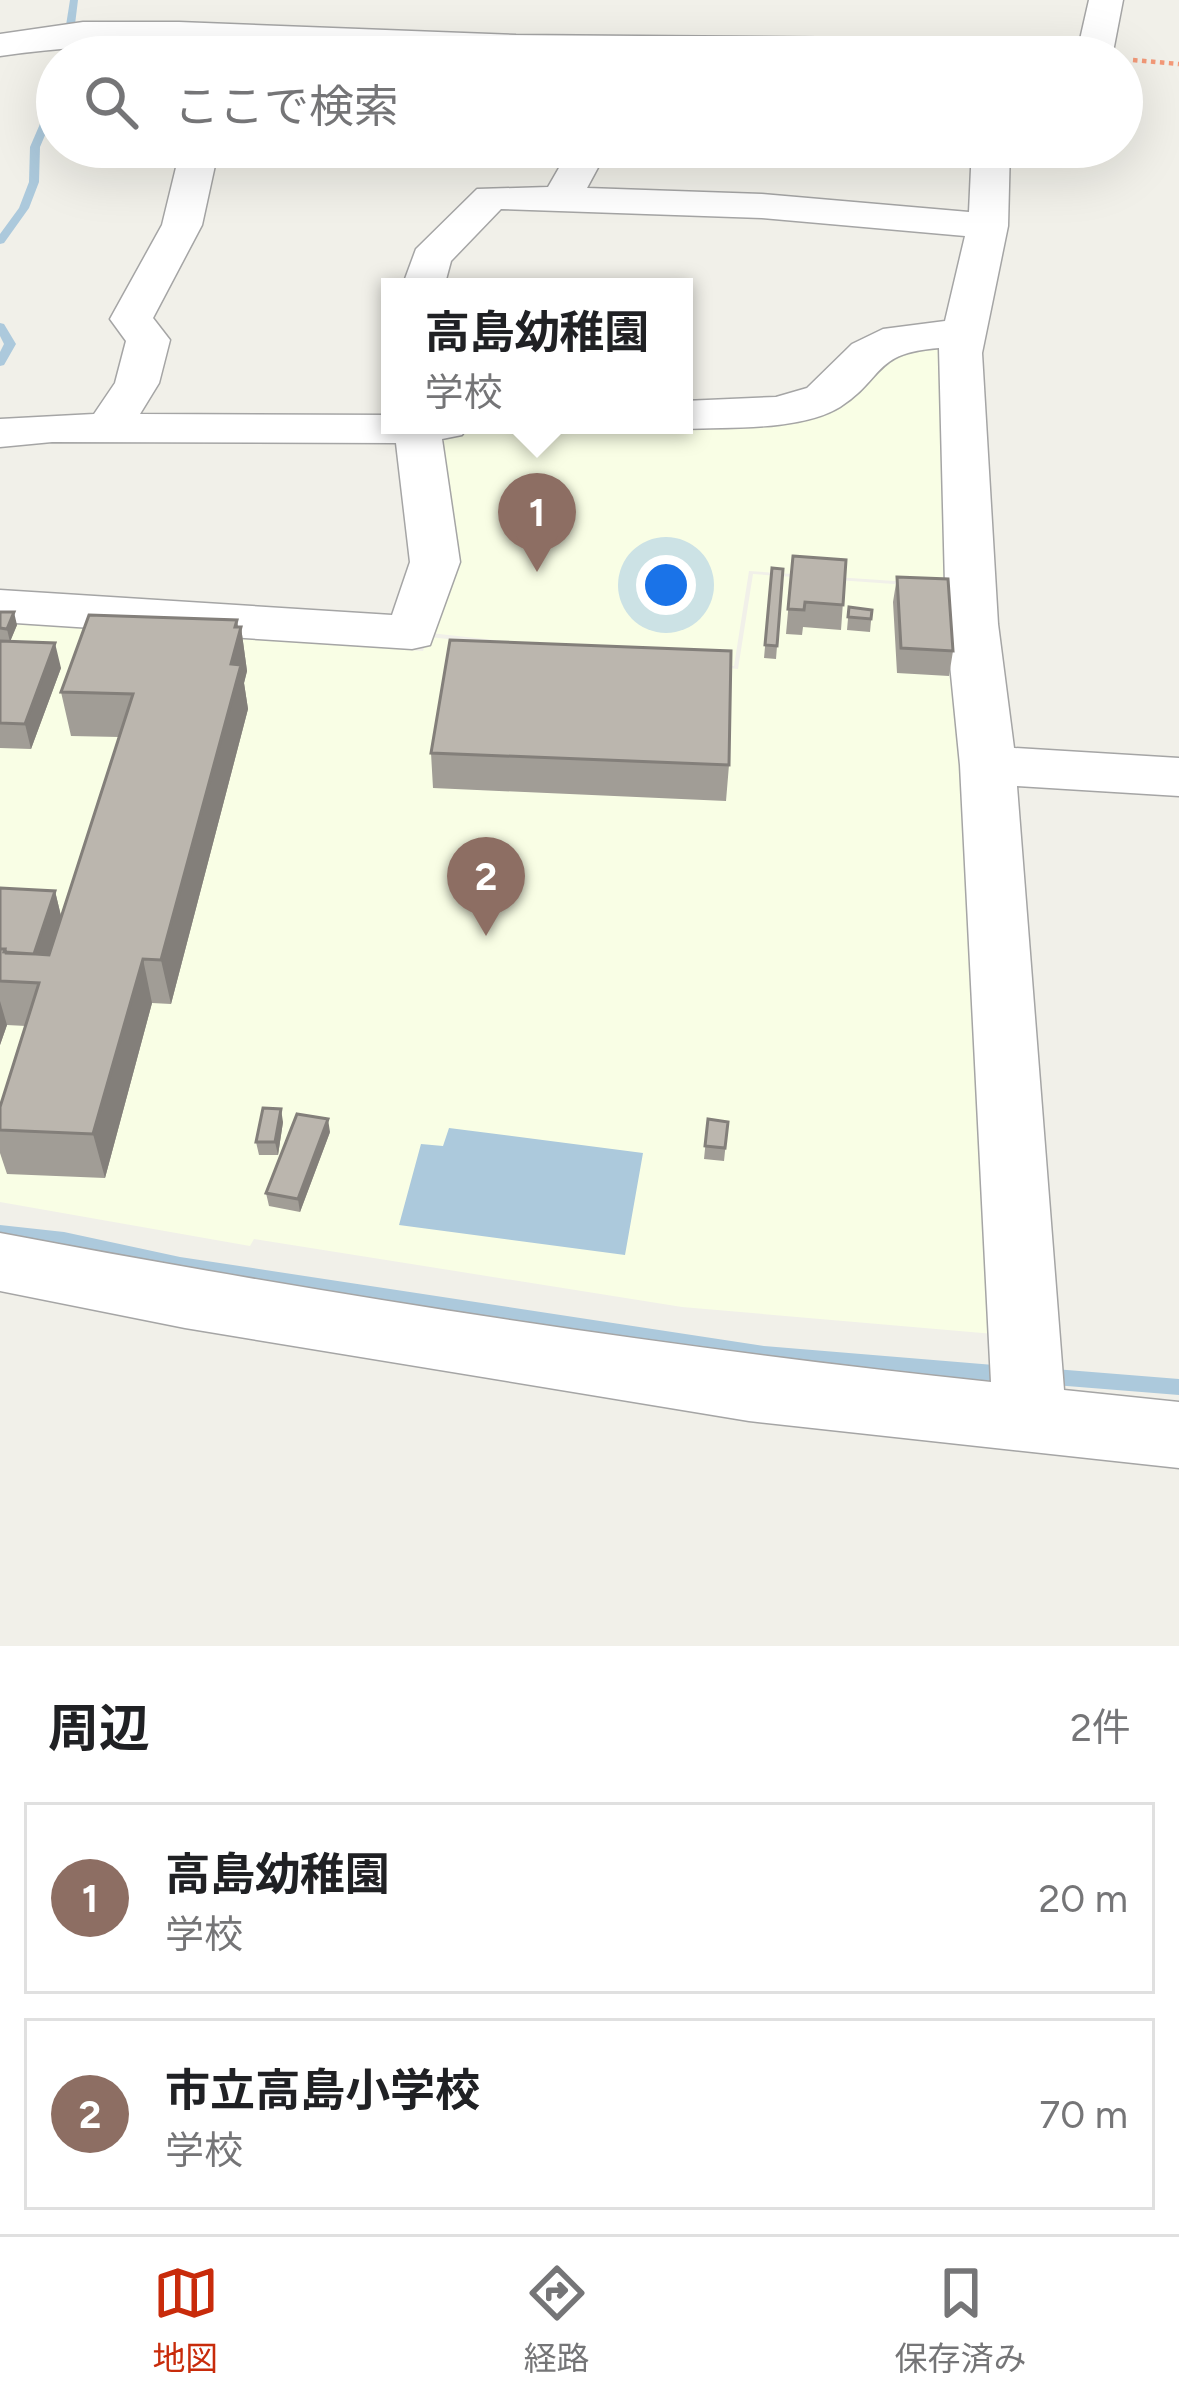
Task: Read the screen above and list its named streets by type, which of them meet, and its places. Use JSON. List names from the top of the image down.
{
  "page": {
    "search": "ここで検索",
    "popup": ["高島幼稚園", "学校"],
    "pins": ["1", "2"],
    "heading": ["周辺", "2件"],
    "list": [
      {
        "mark": "1",
        "name": "高島幼稚園",
        "note": "学校",
        "value": "20 m"
      },
      {
        "mark": "2",
        "name": "市立高島小学校",
        "note": "学校",
        "value": "70 m"
      }
    ],
    "nav": ["地図", "経路", "保存済み"]
  }
}
